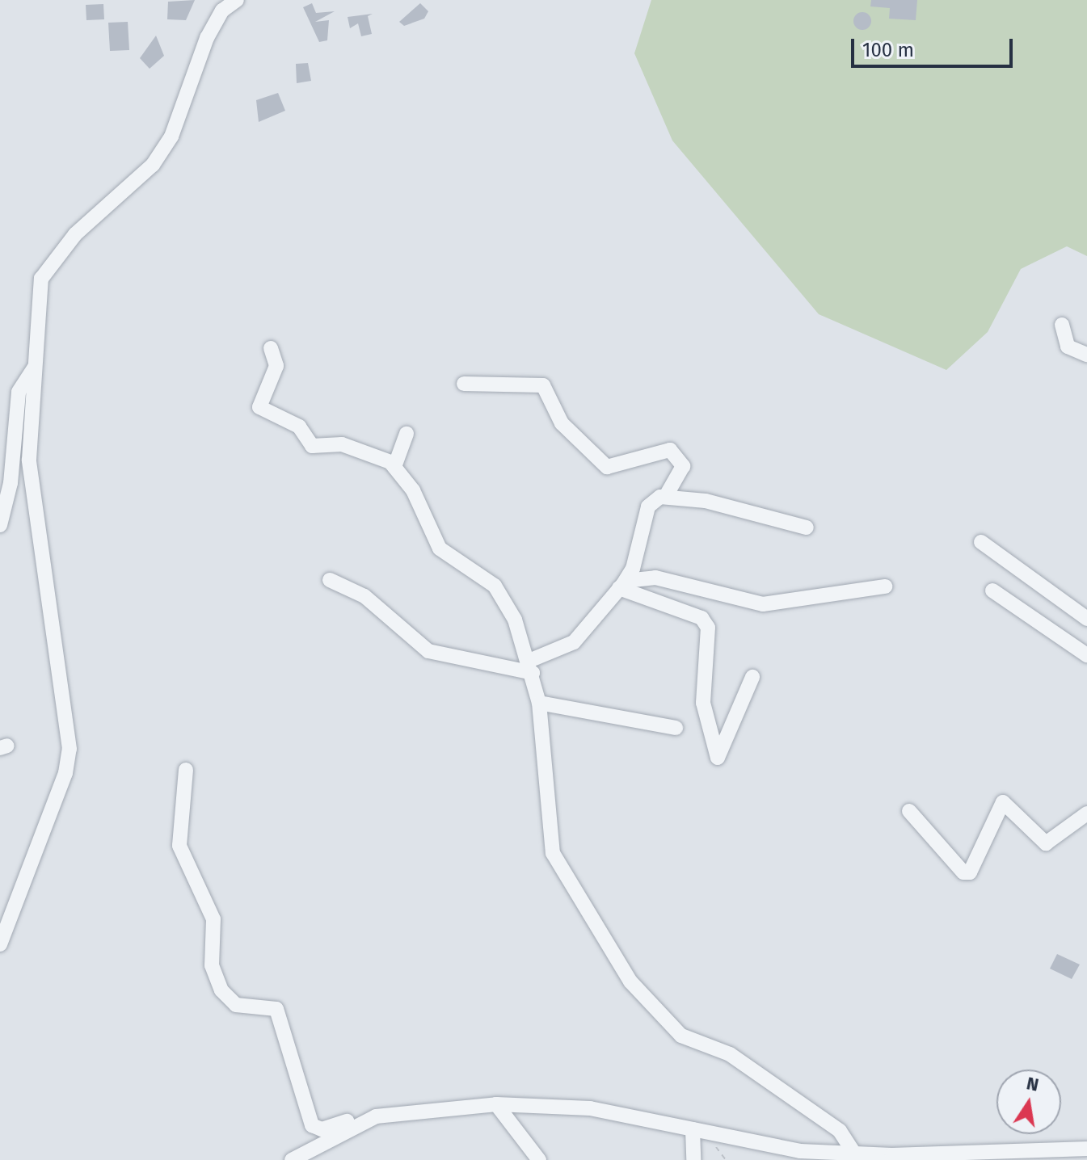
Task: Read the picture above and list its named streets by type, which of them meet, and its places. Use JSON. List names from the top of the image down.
{
  "scale_bar": "100 m",
  "north": "top"
}
